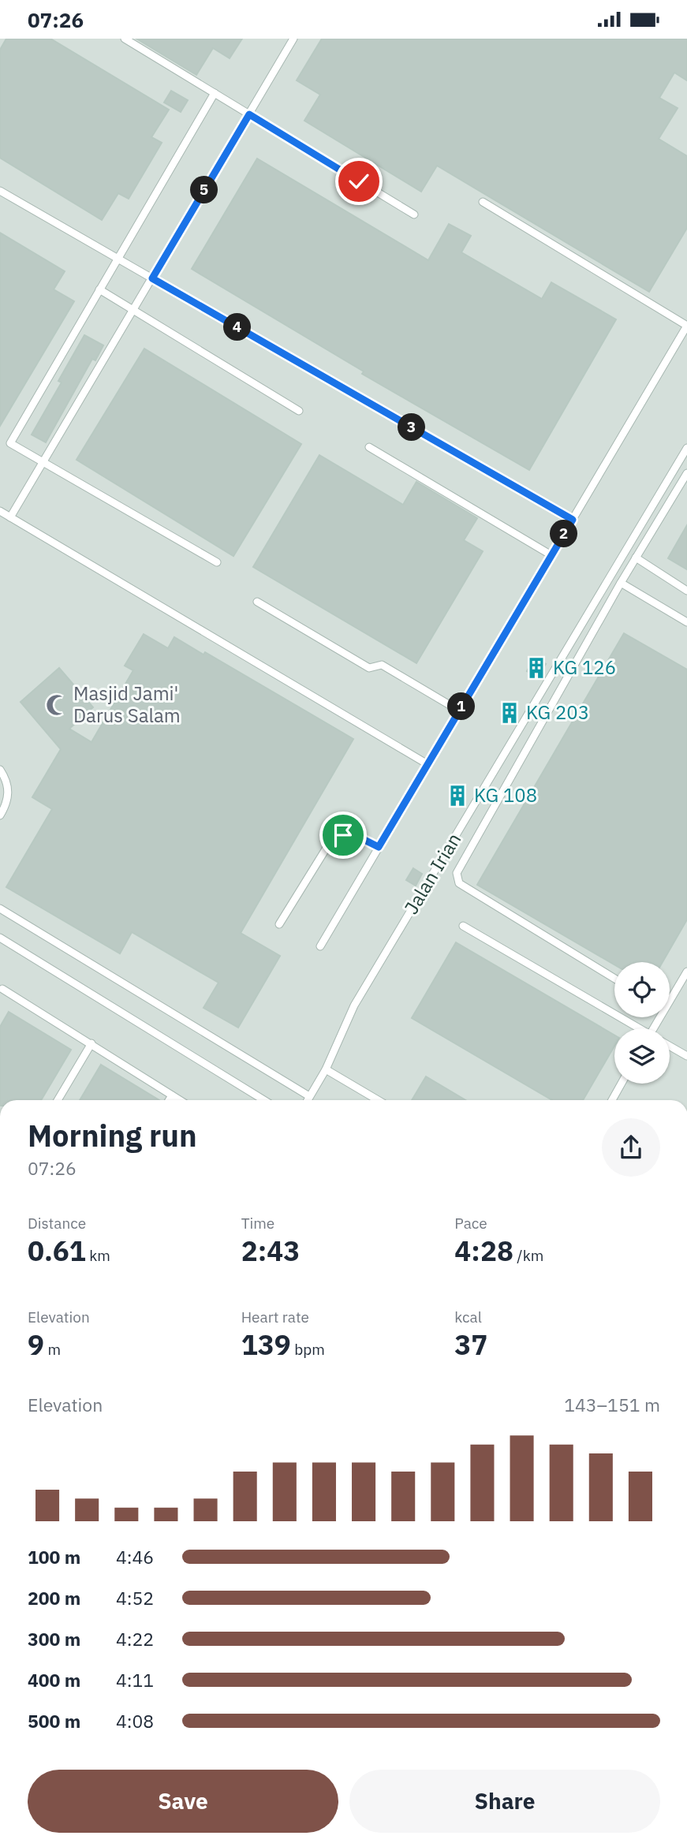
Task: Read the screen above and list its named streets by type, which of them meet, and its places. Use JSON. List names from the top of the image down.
{
  "streets": {
    "lane": ["Jalan Irian"]
  },
  "places": {
    "building": ["KG 126", "KG 203", "KG 108"],
    "mosque": ["Masjid Jami' Darus Salam"]
  },
  "page": {
    "status": "07:26",
    "pins": [
      "5",
      "4",
      "3",
      "2",
      "1"
    ],
    "heading": ["Morning run", "07:26"],
    "stats": [
      ["Distance", "0.61 km"],
      ["Time", "2:43"],
      ["Pace", "4:28 /km"],
      ["Elevation", "9 m"],
      ["Heart rate", "139 bpm"],
      ["kcal", "37"]
    ],
    "chart": ["Elevation", "143–151 m"],
    "list": [
      {
        "name": "100 m",
        "note": "4:46"
      },
      {
        "name": "200 m",
        "note": "4:52"
      },
      {
        "name": "300 m",
        "note": "4:22"
      },
      {
        "name": "400 m",
        "note": "4:11"
      },
      {
        "name": "500 m",
        "note": "4:08"
      }
    ],
    "buttons": ["Save", "Share"]
  }
}
